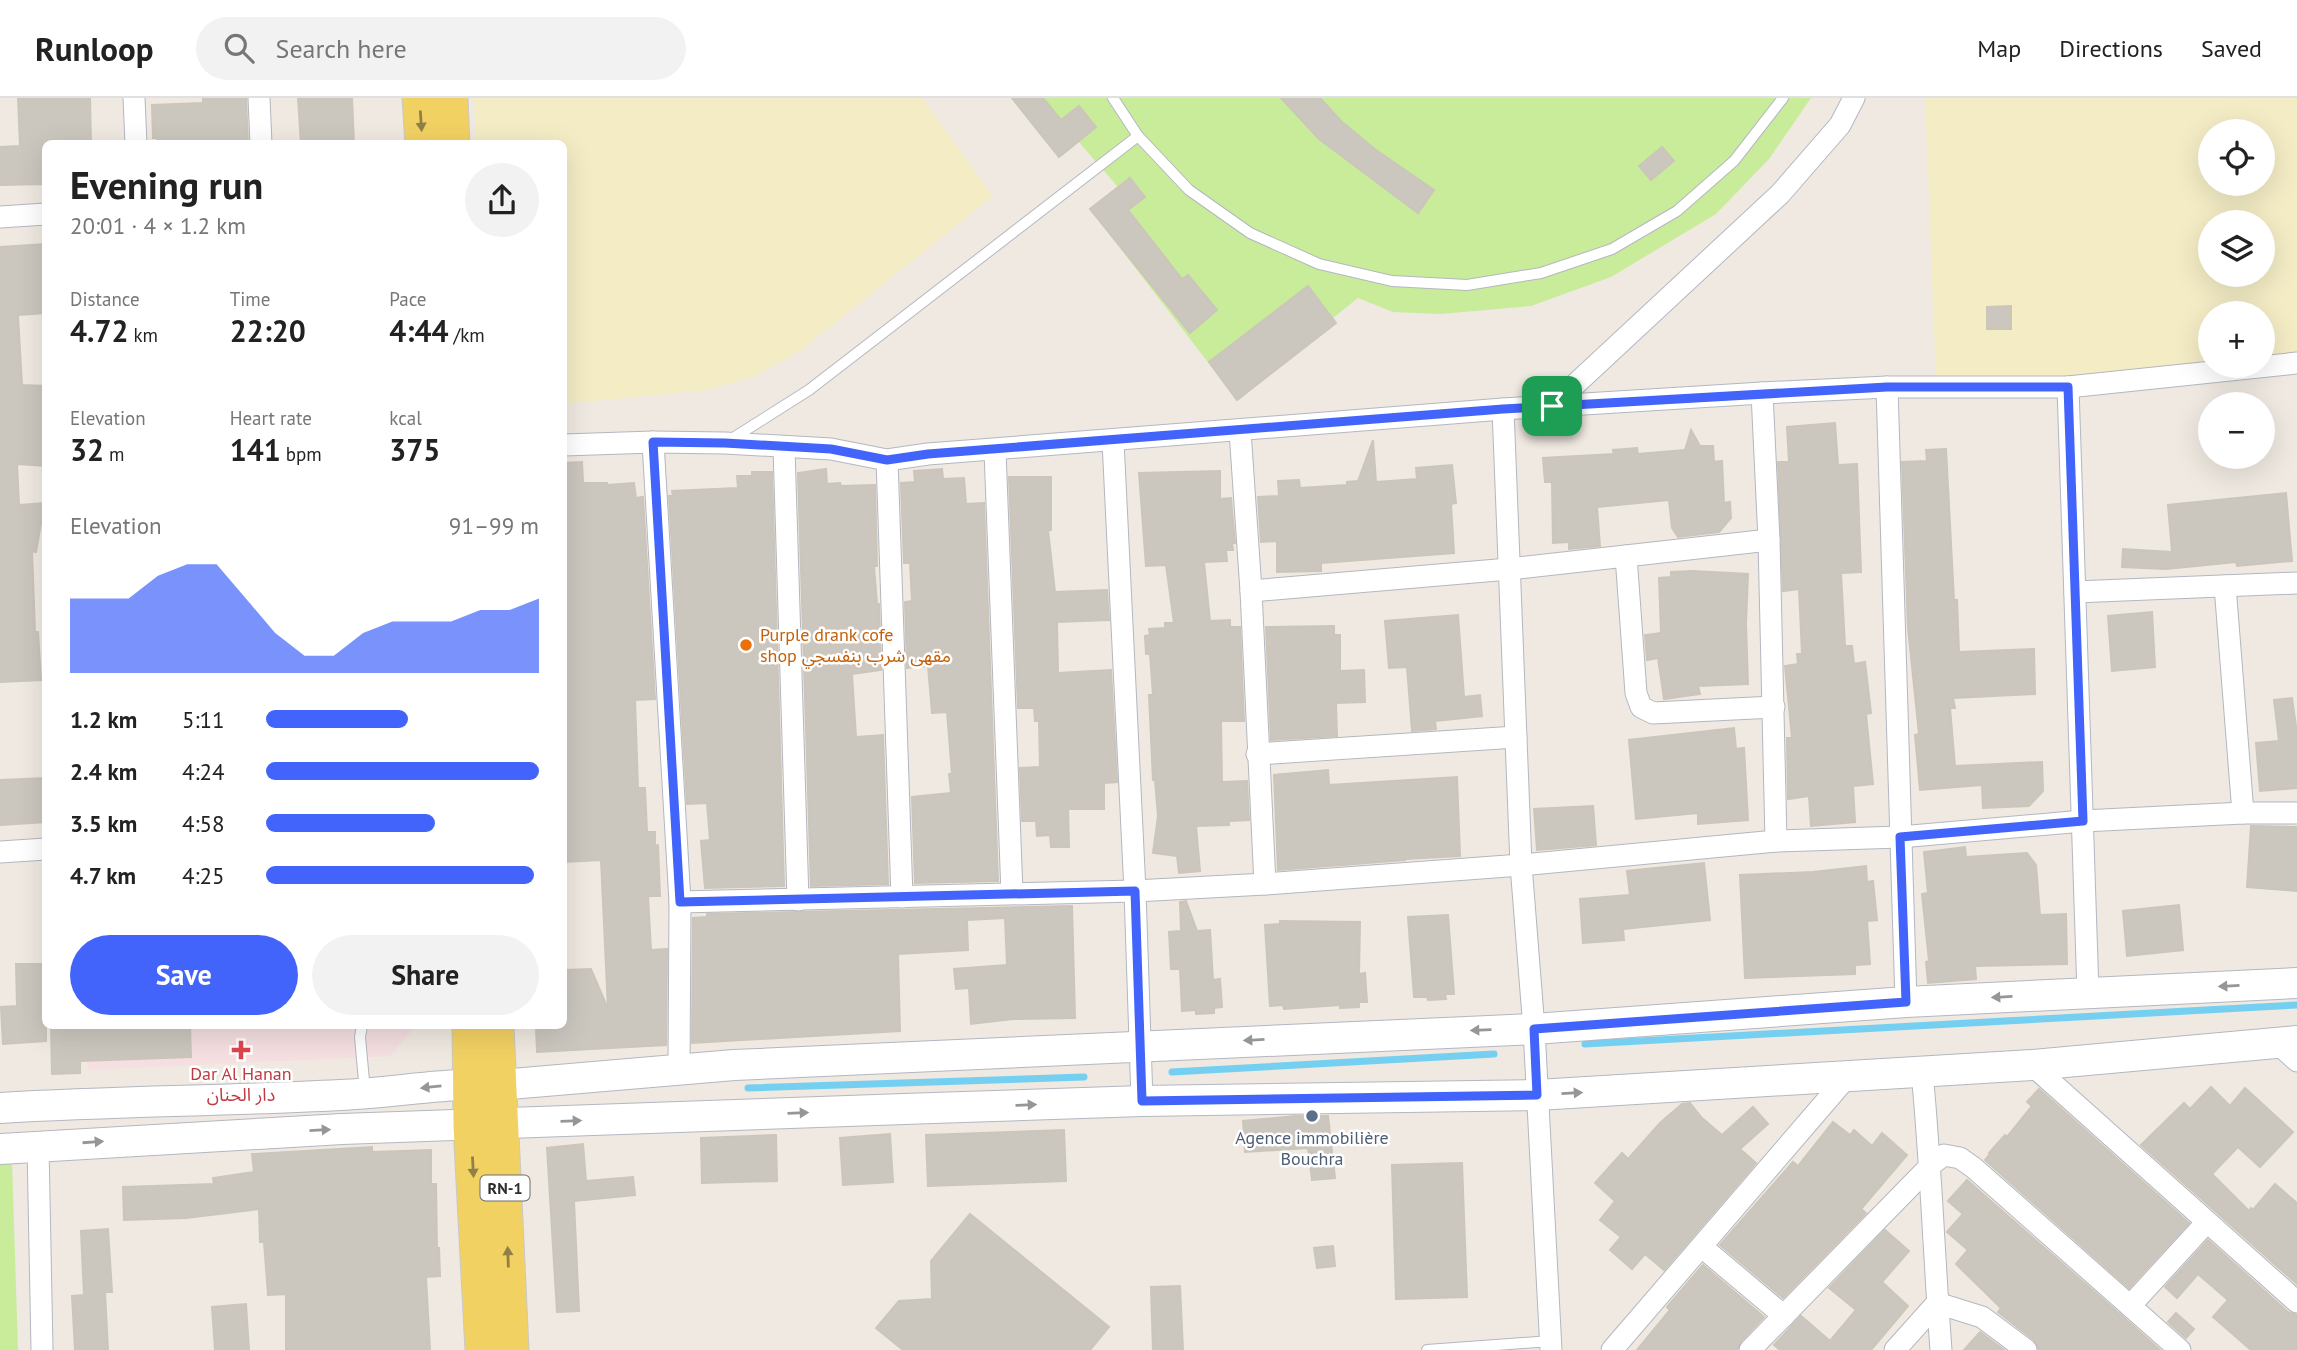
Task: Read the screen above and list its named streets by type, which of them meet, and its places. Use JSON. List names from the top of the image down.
{
  "streets": {
    "main road": ["RN-1"]
  },
  "places": {
    "other": ["Purple drank cofe shop مقهى شرب بنفسجي", "Agence immobilière Bouchra"],
    "health": ["Dar Al Hanan دار الحنان"]
  },
  "page": {
    "header": "Runloop",
    "search": "Search here",
    "nav": ["Map", "Directions", "Saved"],
    "map_buttons": ["+", "−"],
    "heading": ["Evening run", "20:01 · 4 × 1.2 km"],
    "stats": [
      ["Distance", "4.72 km"],
      ["Time", "22:20"],
      ["Pace", "4:44 /km"],
      ["Elevation", "32 m"],
      ["Heart rate", "141 bpm"],
      ["kcal", "375"]
    ],
    "chart": ["Elevation", "91–99 m"],
    "list": [
      {
        "name": "1.2 km",
        "note": "5:11"
      },
      {
        "name": "2.4 km",
        "note": "4:24"
      },
      {
        "name": "3.5 km",
        "note": "4:58"
      },
      {
        "name": "4.7 km",
        "note": "4:25"
      }
    ],
    "buttons": ["Save", "Share"]
  }
}
